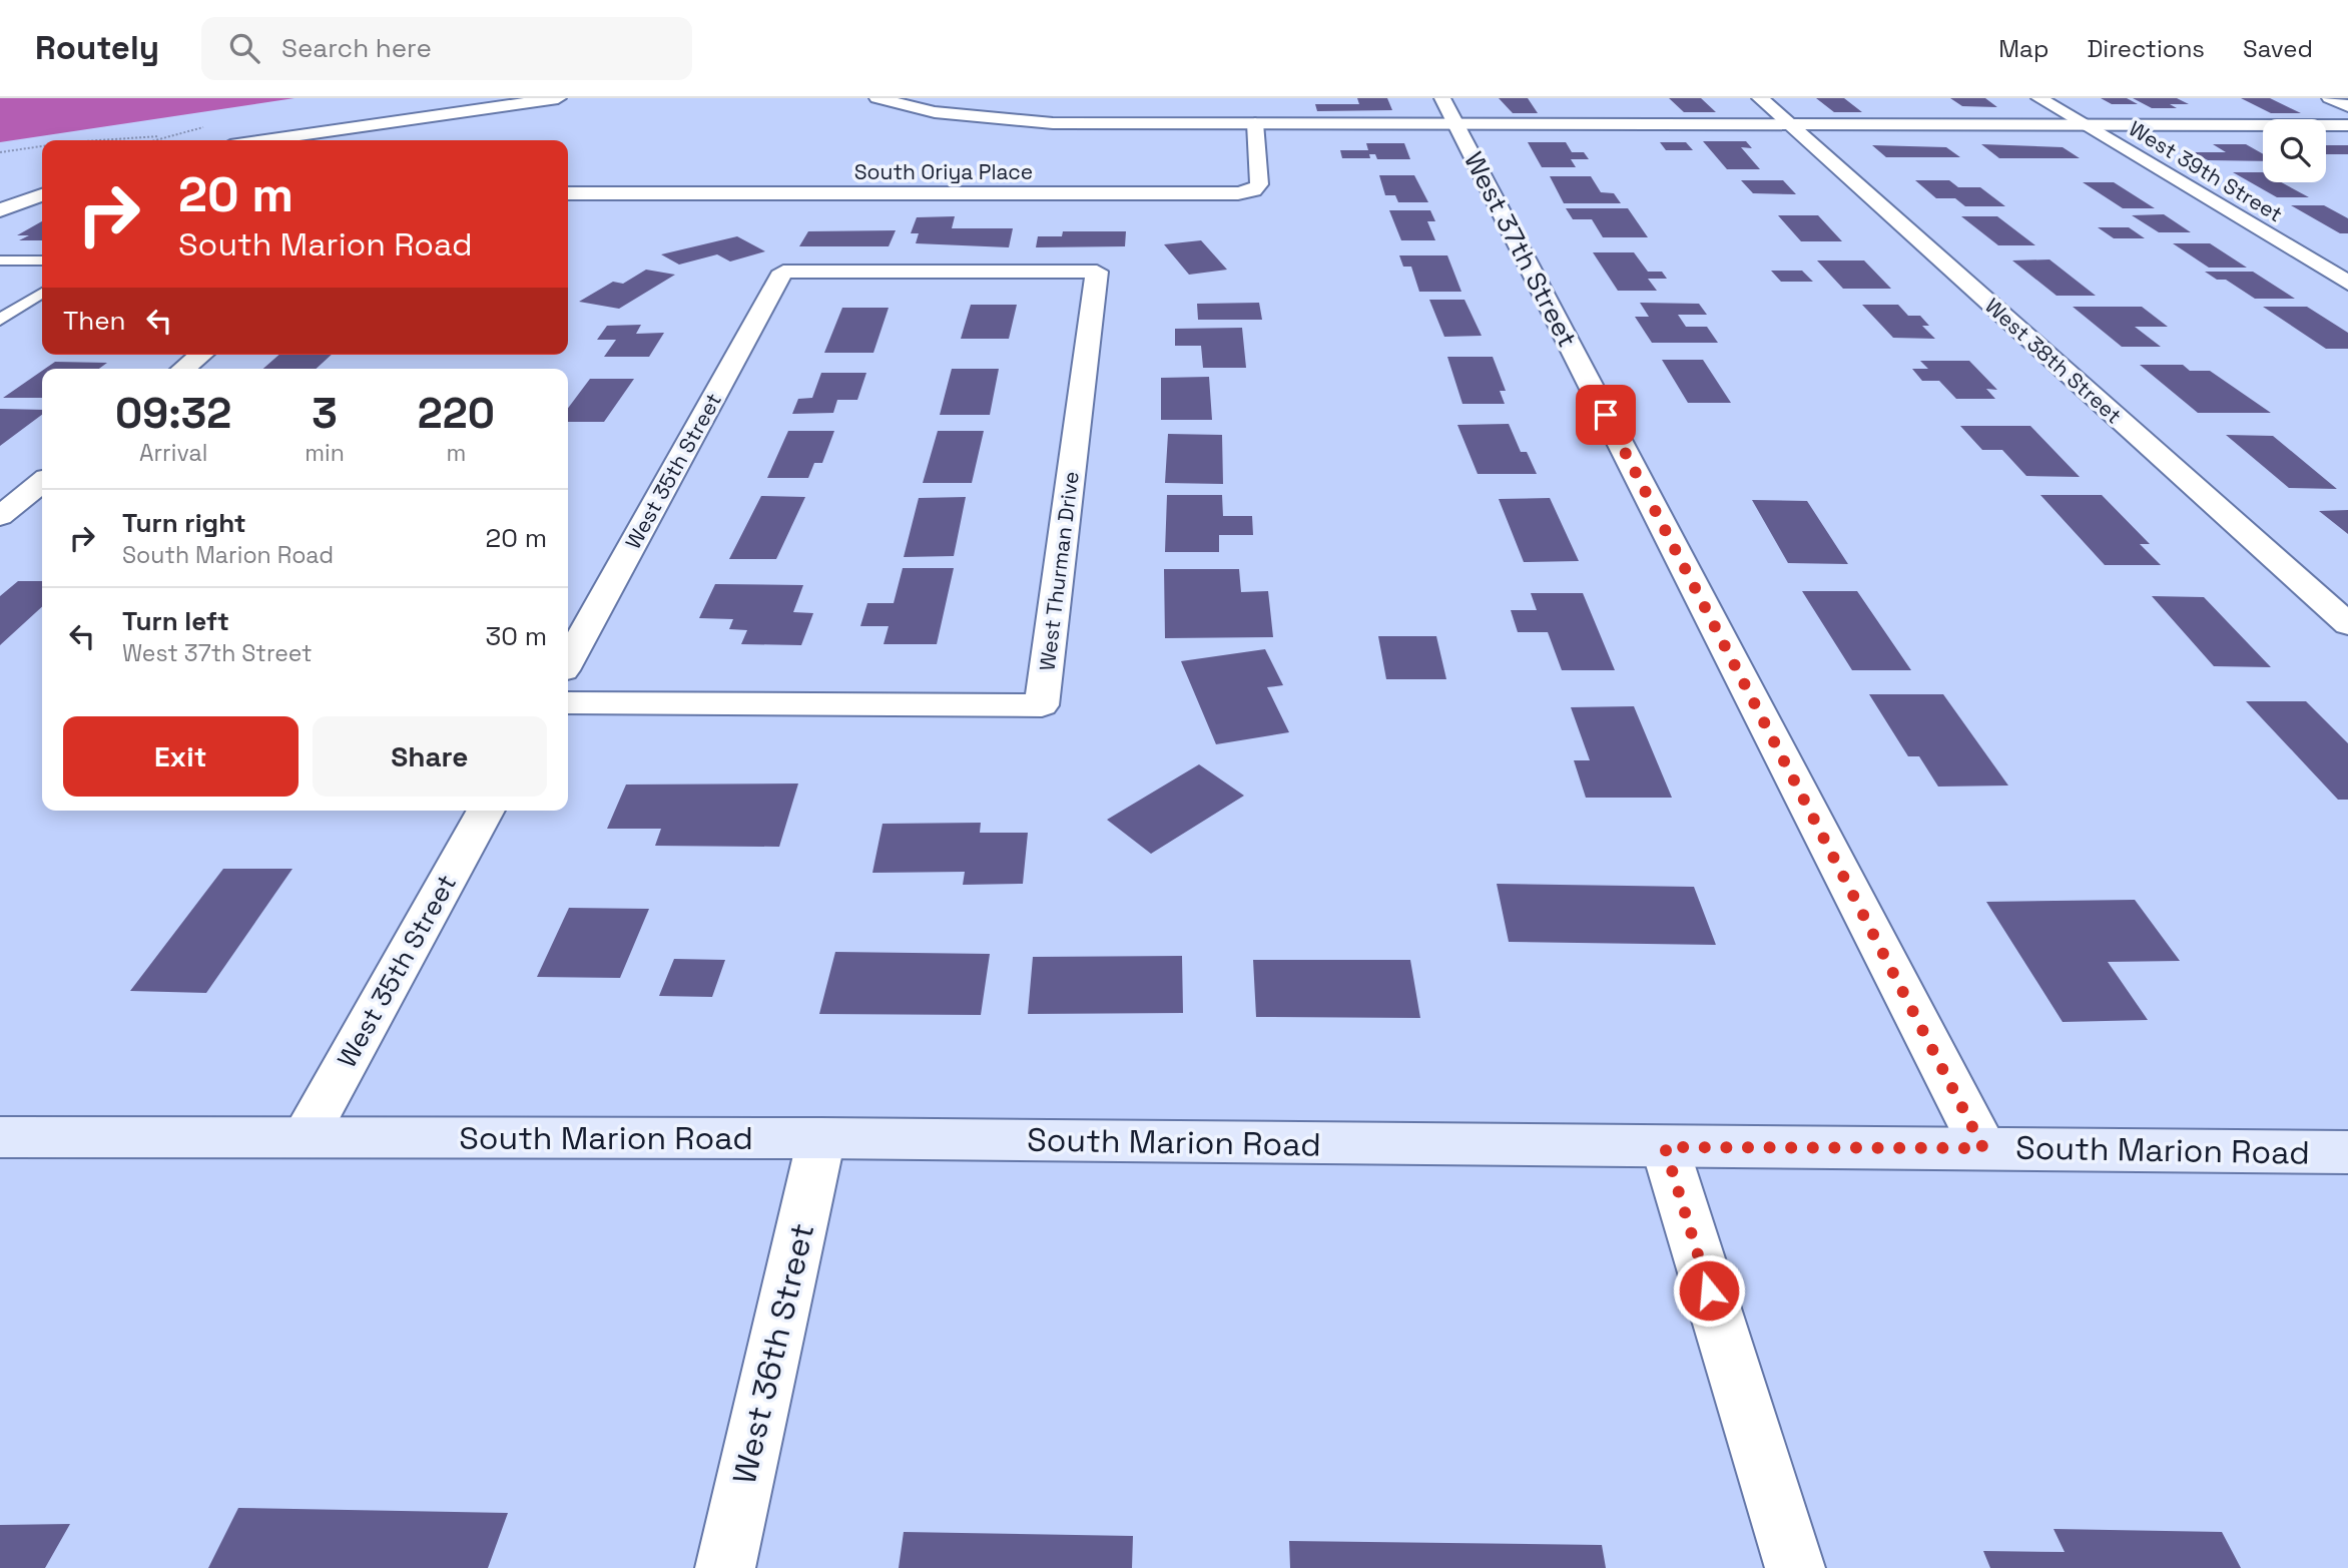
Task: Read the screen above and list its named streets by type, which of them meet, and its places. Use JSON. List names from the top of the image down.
{
  "streets": {
    "main road": ["South Marion Road"],
    "street": [
      "South Oriya Place",
      "West 39th Street",
      "West 37th Street",
      "West 38th Street",
      "West 35th Street",
      "West Thurman Drive",
      "West 36th Street"
    ]
  },
  "crossings": [
    ["West 37th Street", "South Marion Road"],
    ["West 35th Street", "West Thurman Drive"],
    ["West 35th Street", "South Marion Road"],
    ["South Marion Road", "West 36th Street"]
  ],
  "page": {
    "header": "Routely",
    "search": "Search here",
    "nav": ["Map", "Directions", "Saved"],
    "turn": ["20 m", "South Marion Road"],
    "then": "Then",
    "eta": [
      "09:32",
      "Arrival",
      "3",
      "min",
      "220",
      "m"
    ],
    "list": [
      {
        "name": "Turn right",
        "note": "South Marion Road",
        "value": "20 m"
      },
      {
        "name": "Turn left",
        "note": "West 37th Street",
        "value": "30 m"
      }
    ],
    "buttons": ["Exit", "Share"]
  }
}
